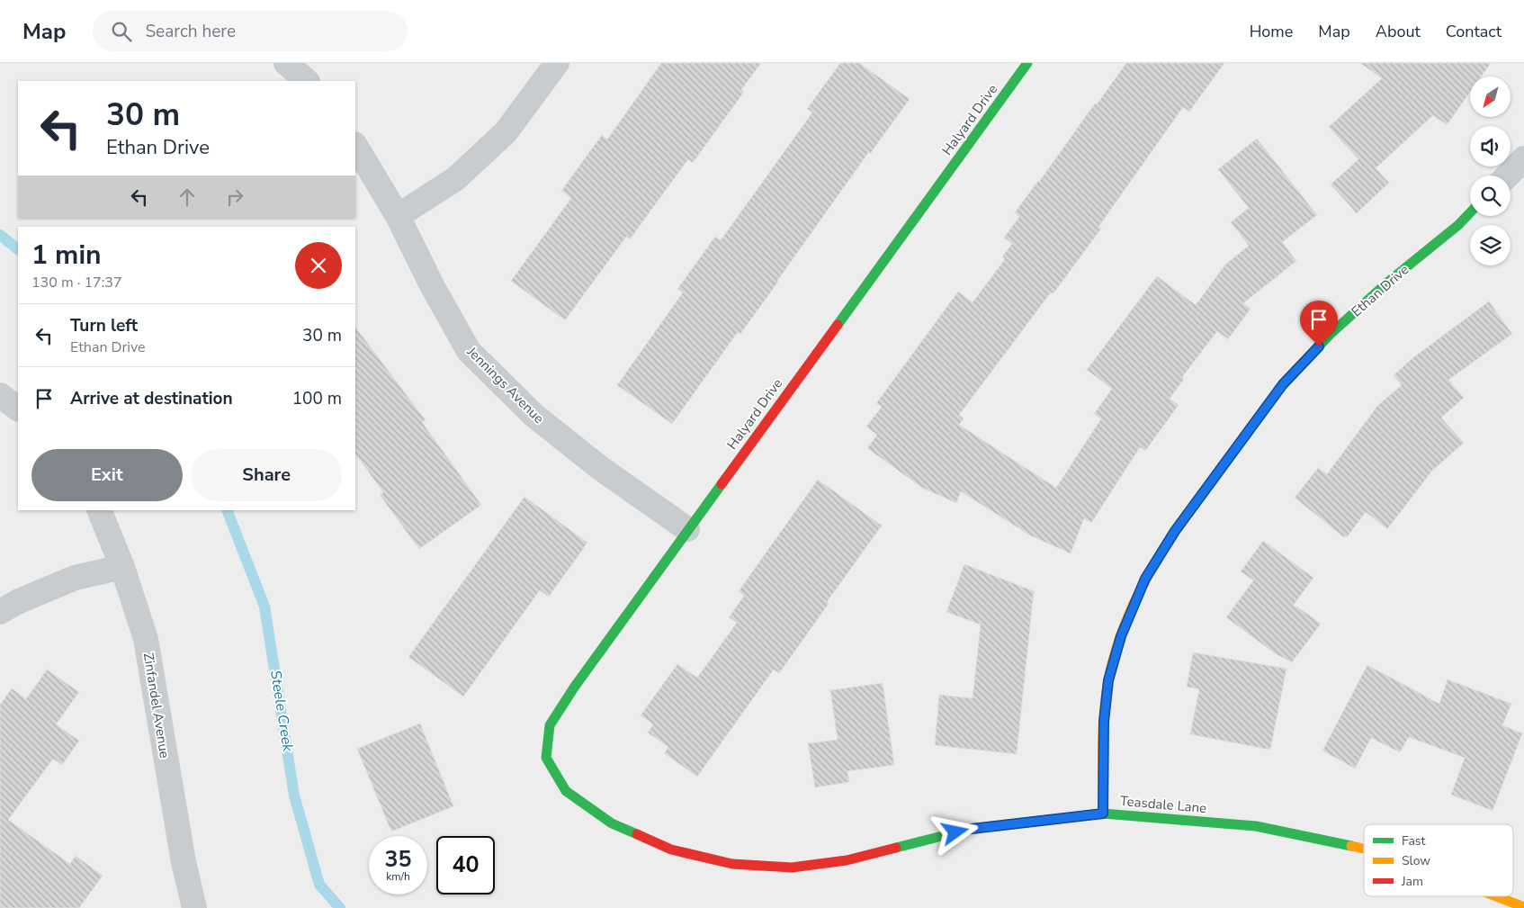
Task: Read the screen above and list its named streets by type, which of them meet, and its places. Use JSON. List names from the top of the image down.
{
  "streets": {
    "street": [
      "Halyard Drive",
      "Ethan Drive",
      "Jennings Avenue",
      "Zinfandel Avenue",
      "Teasdale Lane"
    ]
  },
  "crossings": [
    ["Halyard Drive", "Jennings Avenue"],
    ["Halyard Drive", "Teasdale Lane"],
    ["Ethan Drive", "Teasdale Lane"]
  ],
  "water": ["Steele Creek"],
  "legend": ["Fast", "Slow", "Jam"],
  "north": "bottom left",
  "page": {
    "header": "Map",
    "search": "Search here",
    "nav": [
      "Home",
      "Map",
      "About",
      "Contact"
    ],
    "turn": ["30 m", "Ethan Drive"],
    "heading": ["1 min", "130 m · 17:37"],
    "list": [
      {
        "name": "Turn left",
        "note": "Ethan Drive",
        "value": "30 m"
      },
      {
        "name": "Arrive at destination",
        "value": "100 m"
      }
    ],
    "buttons": ["Exit", "Share"],
    "speed": "35 km/h",
    "limit": "40"
  }
}
